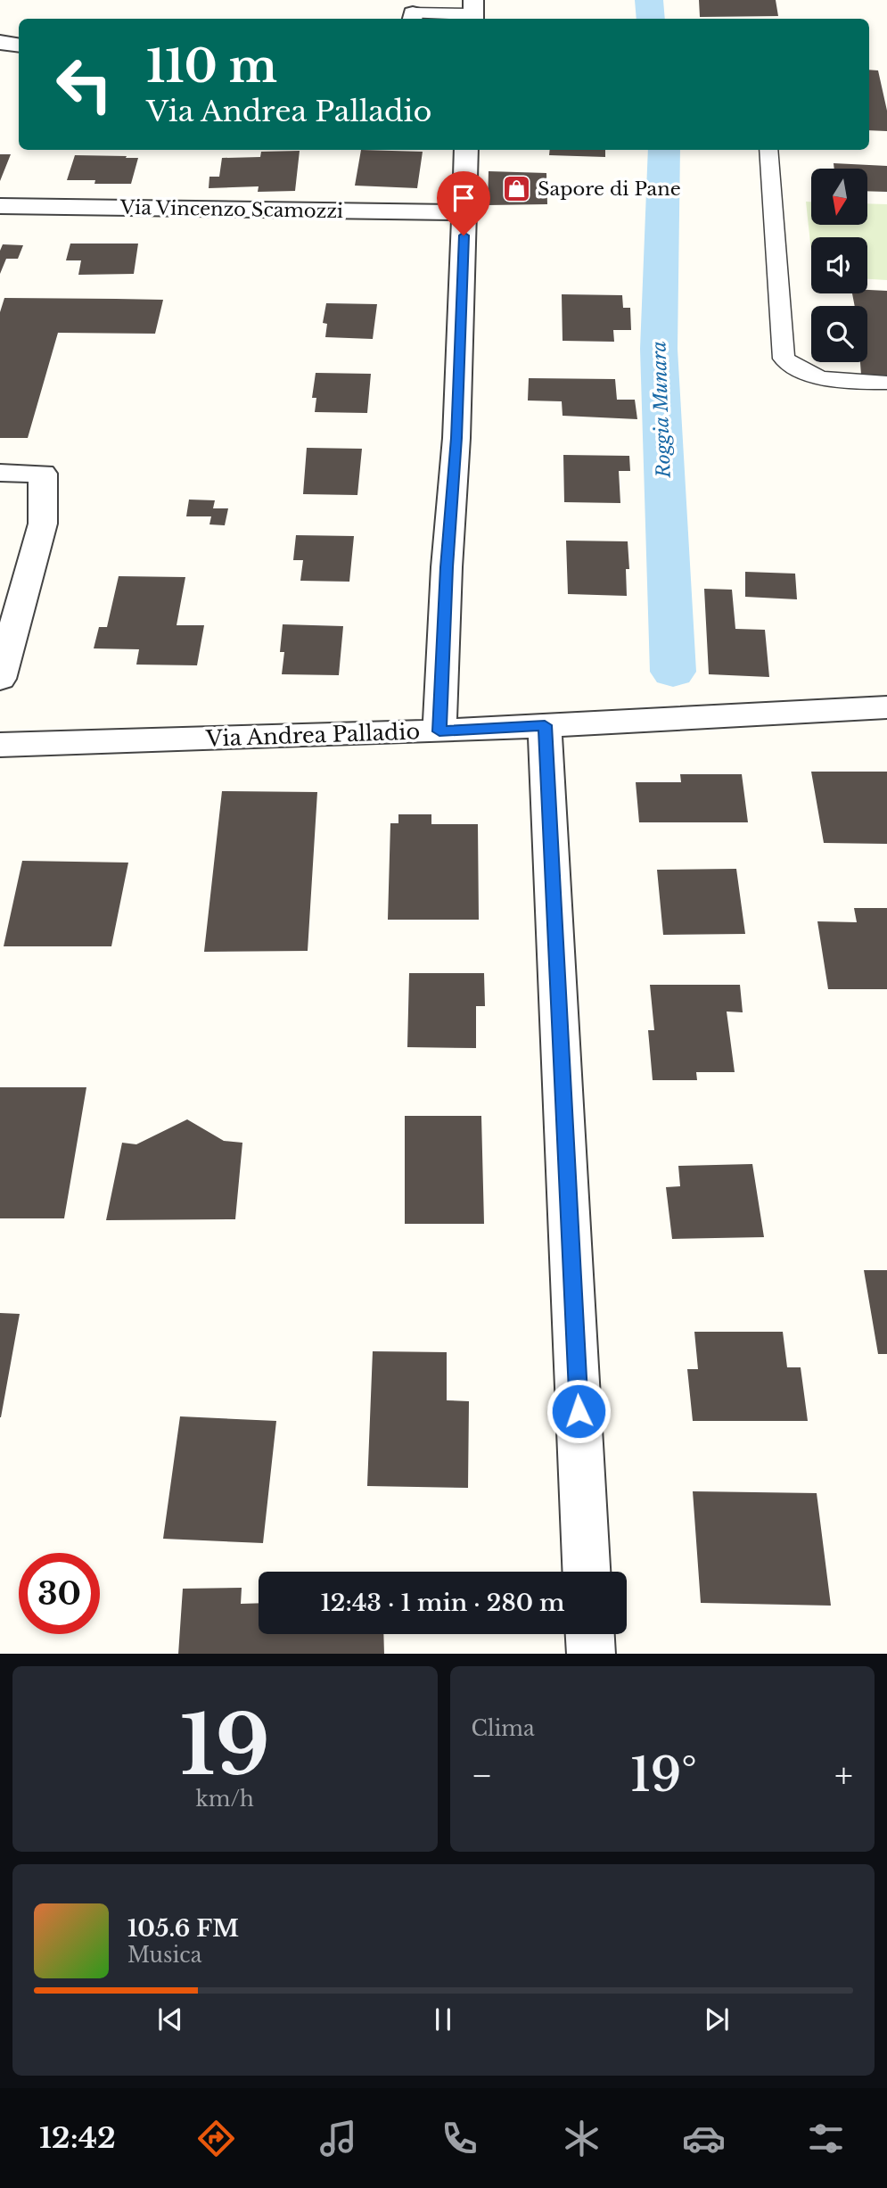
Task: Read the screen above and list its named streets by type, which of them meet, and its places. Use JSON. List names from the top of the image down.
{
  "streets": {
    "street": ["Via Vincenzo Scamozzi", "Via Andrea Palladio"]
  },
  "water": ["Roggia Munara"],
  "places": {
    "shop": ["Sapore di Pane"]
  },
  "north": "bottom",
  "page": {
    "turn": ["110 m", "Via Andrea Palladio"],
    "limit": "30",
    "trip": "12:43 · 1 min · 280 m",
    "tile": [
      ["19", "km/h"],
      "Clima"
    ],
    "heat": ["−", "19°", "+"],
    "song": ["105.6 FM", "Musica"],
    "tabs": "12:42"
  }
}
